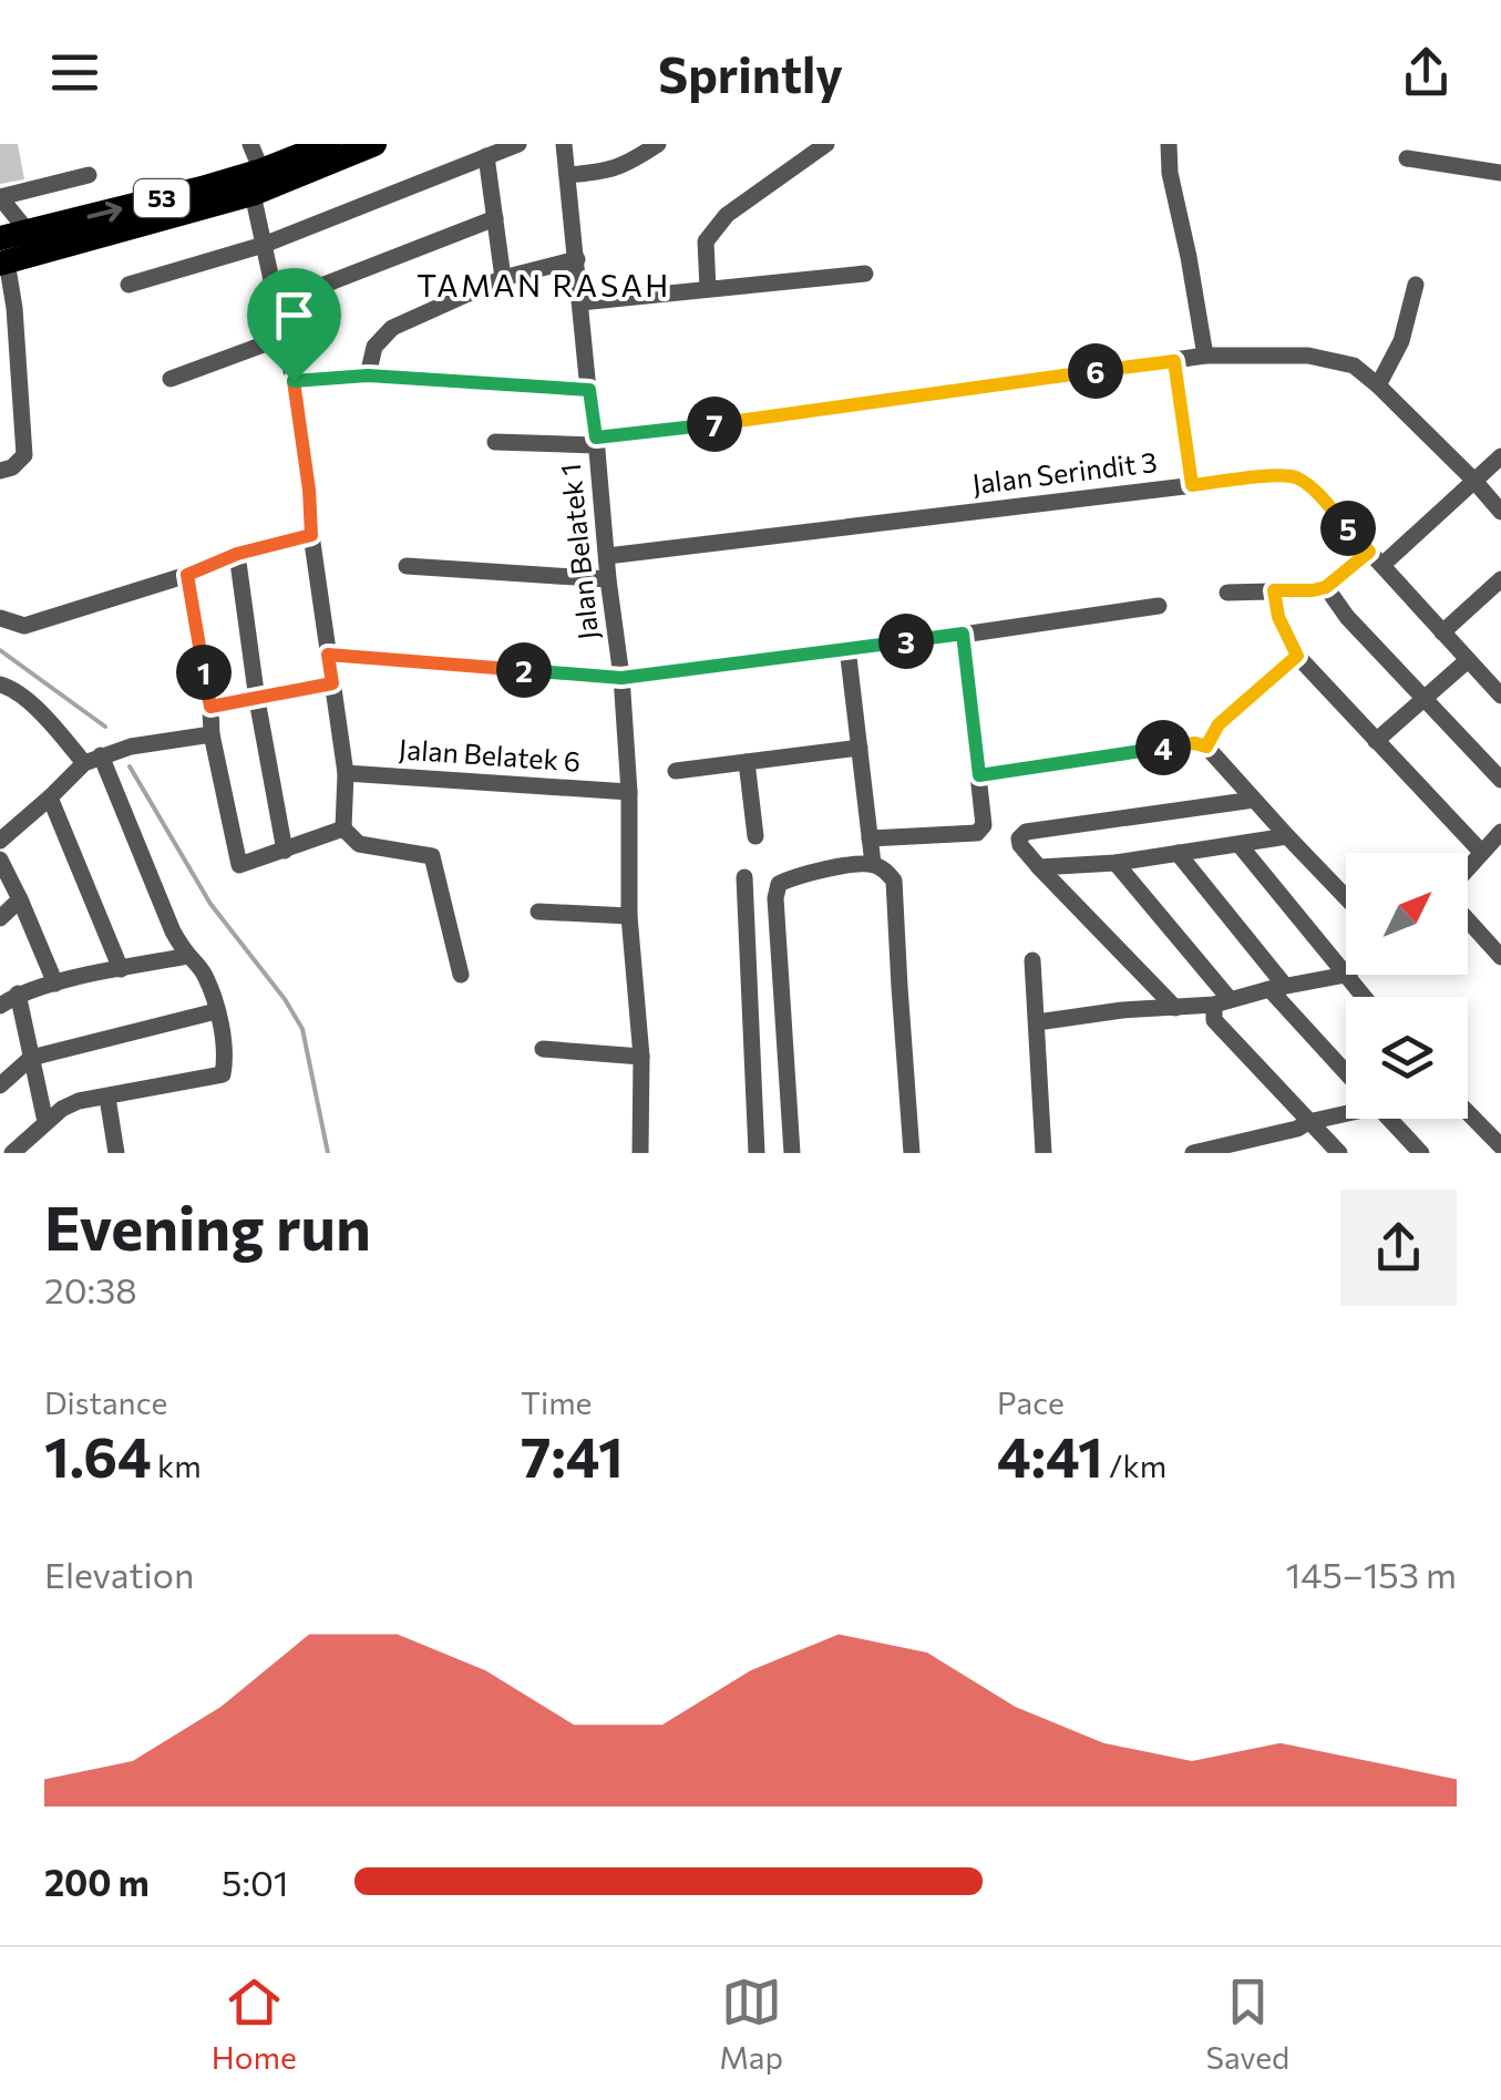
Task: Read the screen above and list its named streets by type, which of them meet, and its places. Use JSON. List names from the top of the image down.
{
  "streets": {
    "highway": ["53"],
    "street": ["Jalan Serindit 3", "Jalan Belatek 1", "Jalan Belatek 6"]
  },
  "crossings": [
    ["Jalan Serindit 3", "Jalan Belatek 1"],
    ["Jalan Belatek 1", "Jalan Belatek 6"]
  ],
  "districts": ["TAMAN RASAH"],
  "north": "top right",
  "page": {
    "header": "Sprintly",
    "pins": [
      "6",
      "7",
      "5",
      "3",
      "2",
      "1",
      "4"
    ],
    "heading": ["Evening run", "20:38"],
    "stats": [
      ["Distance", "1.64 km"],
      ["Time", "7:41"],
      ["Pace", "4:41 /km"]
    ],
    "chart": ["Elevation", "145–153 m"],
    "list": [
      {
        "name": "200 m",
        "note": "5:01"
      }
    ],
    "tabs": ["Home", "Map", "Saved"]
  }
}
